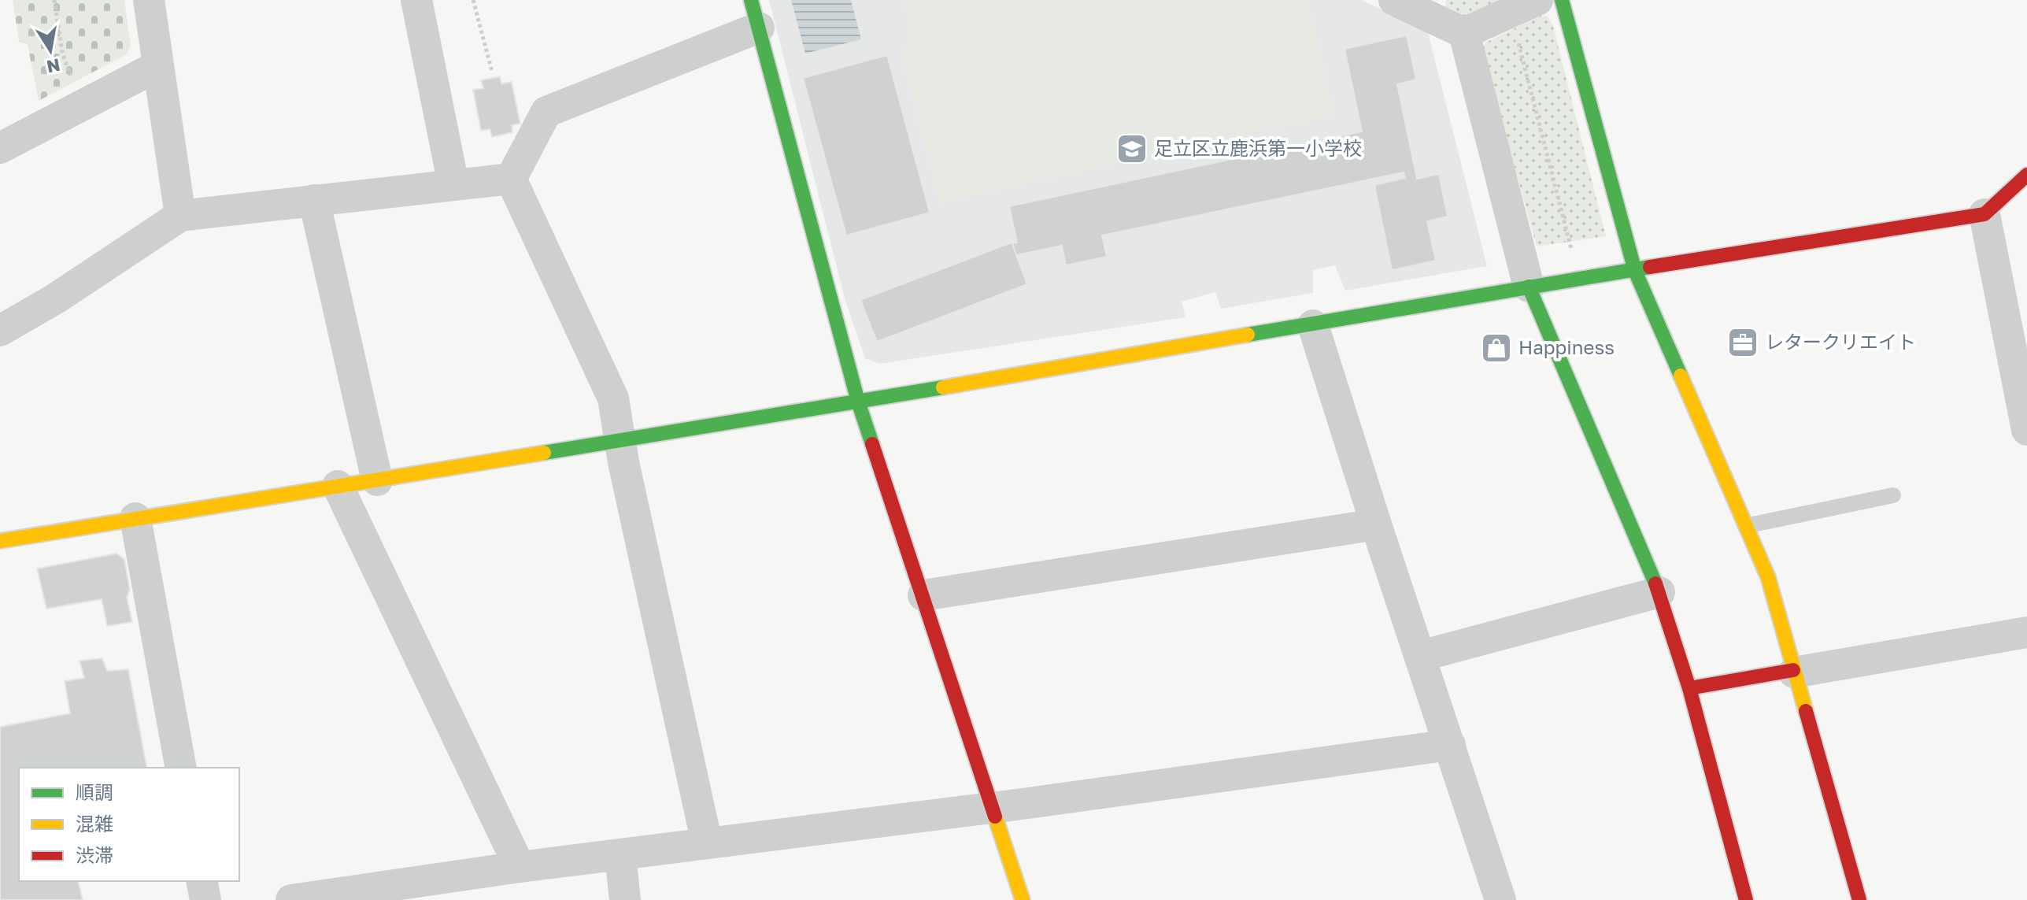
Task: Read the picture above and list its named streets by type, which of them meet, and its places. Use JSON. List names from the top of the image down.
{
  "places": {
    "school or university": ["足立区立鹿浜第一小学校"],
    "office": ["レタークリエイト"],
    "shop": ["Happiness"]
  },
  "legend": ["順調", "混雑", "渋滞"],
  "north": "bottom"
}
